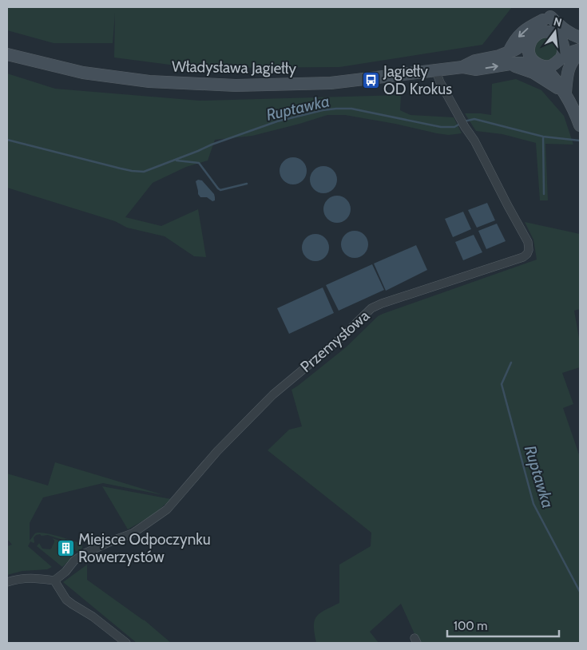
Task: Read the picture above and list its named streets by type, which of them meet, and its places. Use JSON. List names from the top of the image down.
{
  "streets": {
    "street": ["Władysława Jagiełły", "Przemysłowa"]
  },
  "crossings": [
    ["Władysława Jagiełły", "Przemysłowa"]
  ],
  "water": ["Ruptawka"],
  "places": {
    "bus stop": ["Jagiełły OD Krokus"],
    "building": ["Miejsce Odpoczynku Rowerzystów"]
  },
  "scale_bar": "100 m",
  "north": "top"
}
